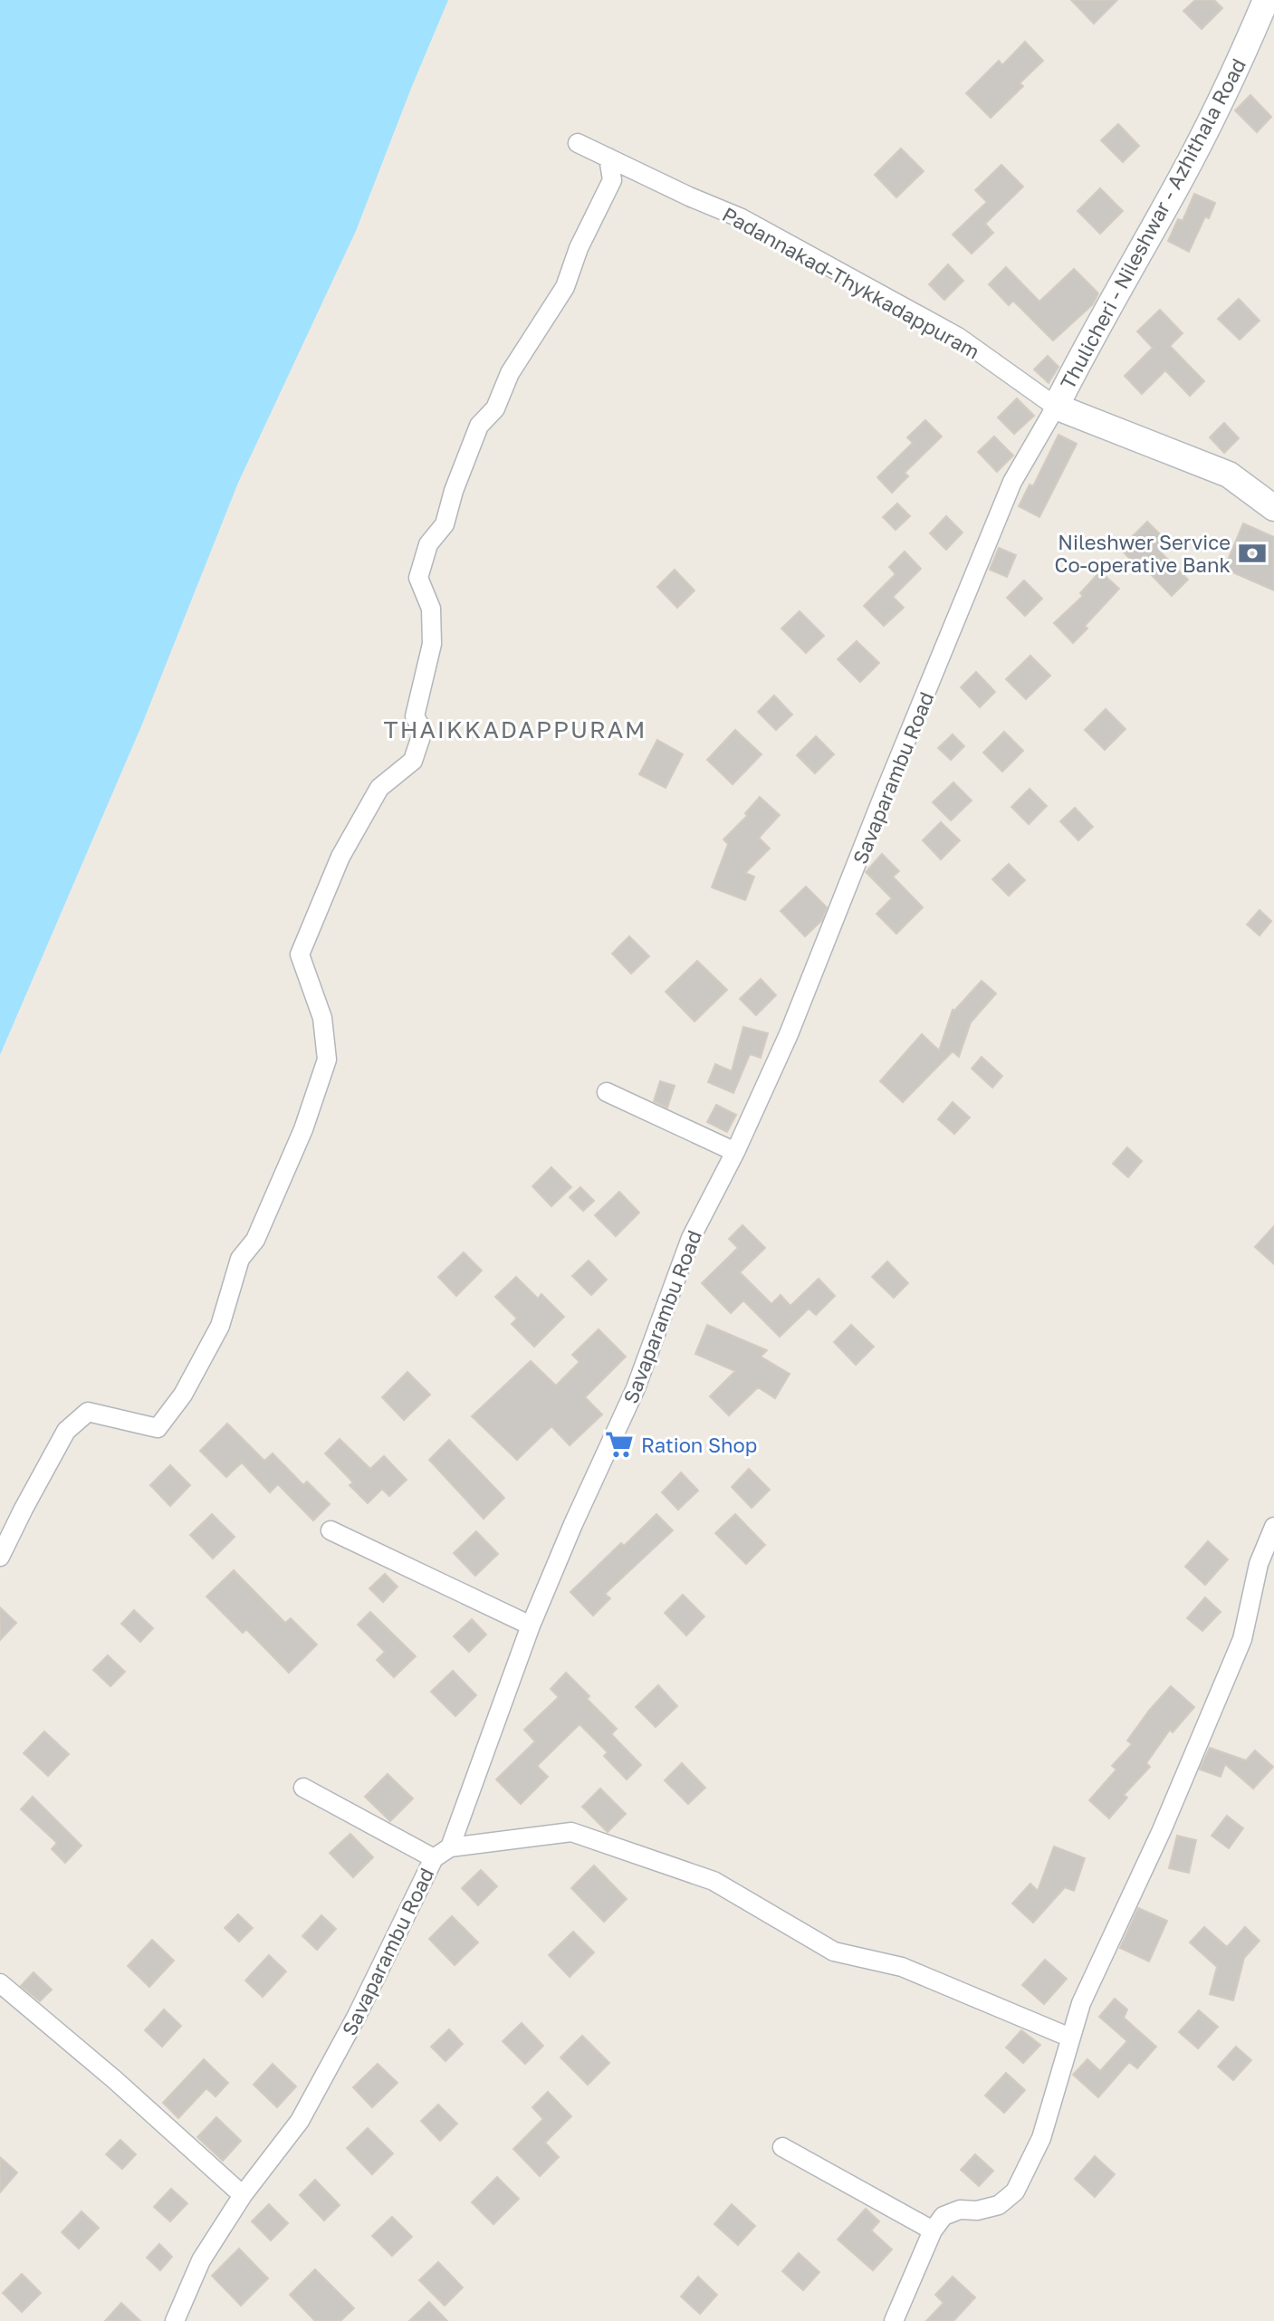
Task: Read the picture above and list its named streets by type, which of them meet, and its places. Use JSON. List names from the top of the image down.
{
  "streets": {
    "main road": ["Thulicheri - Nileshwar - Azhithala Road", "Padannakad-Thykkadappuram"],
    "street": ["Savaparambu Road"]
  },
  "crossings": [
    ["Thulicheri - Nileshwar - Azhithala Road", "Padannakad-Thykkadappuram"],
    ["Thulicheri - Nileshwar - Azhithala Road", "Savaparambu Road"],
    ["Padannakad-Thykkadappuram", "Savaparambu Road"]
  ],
  "districts": ["THAIKKADAPPURAM"],
  "places": {
    "bank": ["Nileshwer Service Co-operative Bank"],
    "supermarket": ["Ration Shop"]
  }
}
